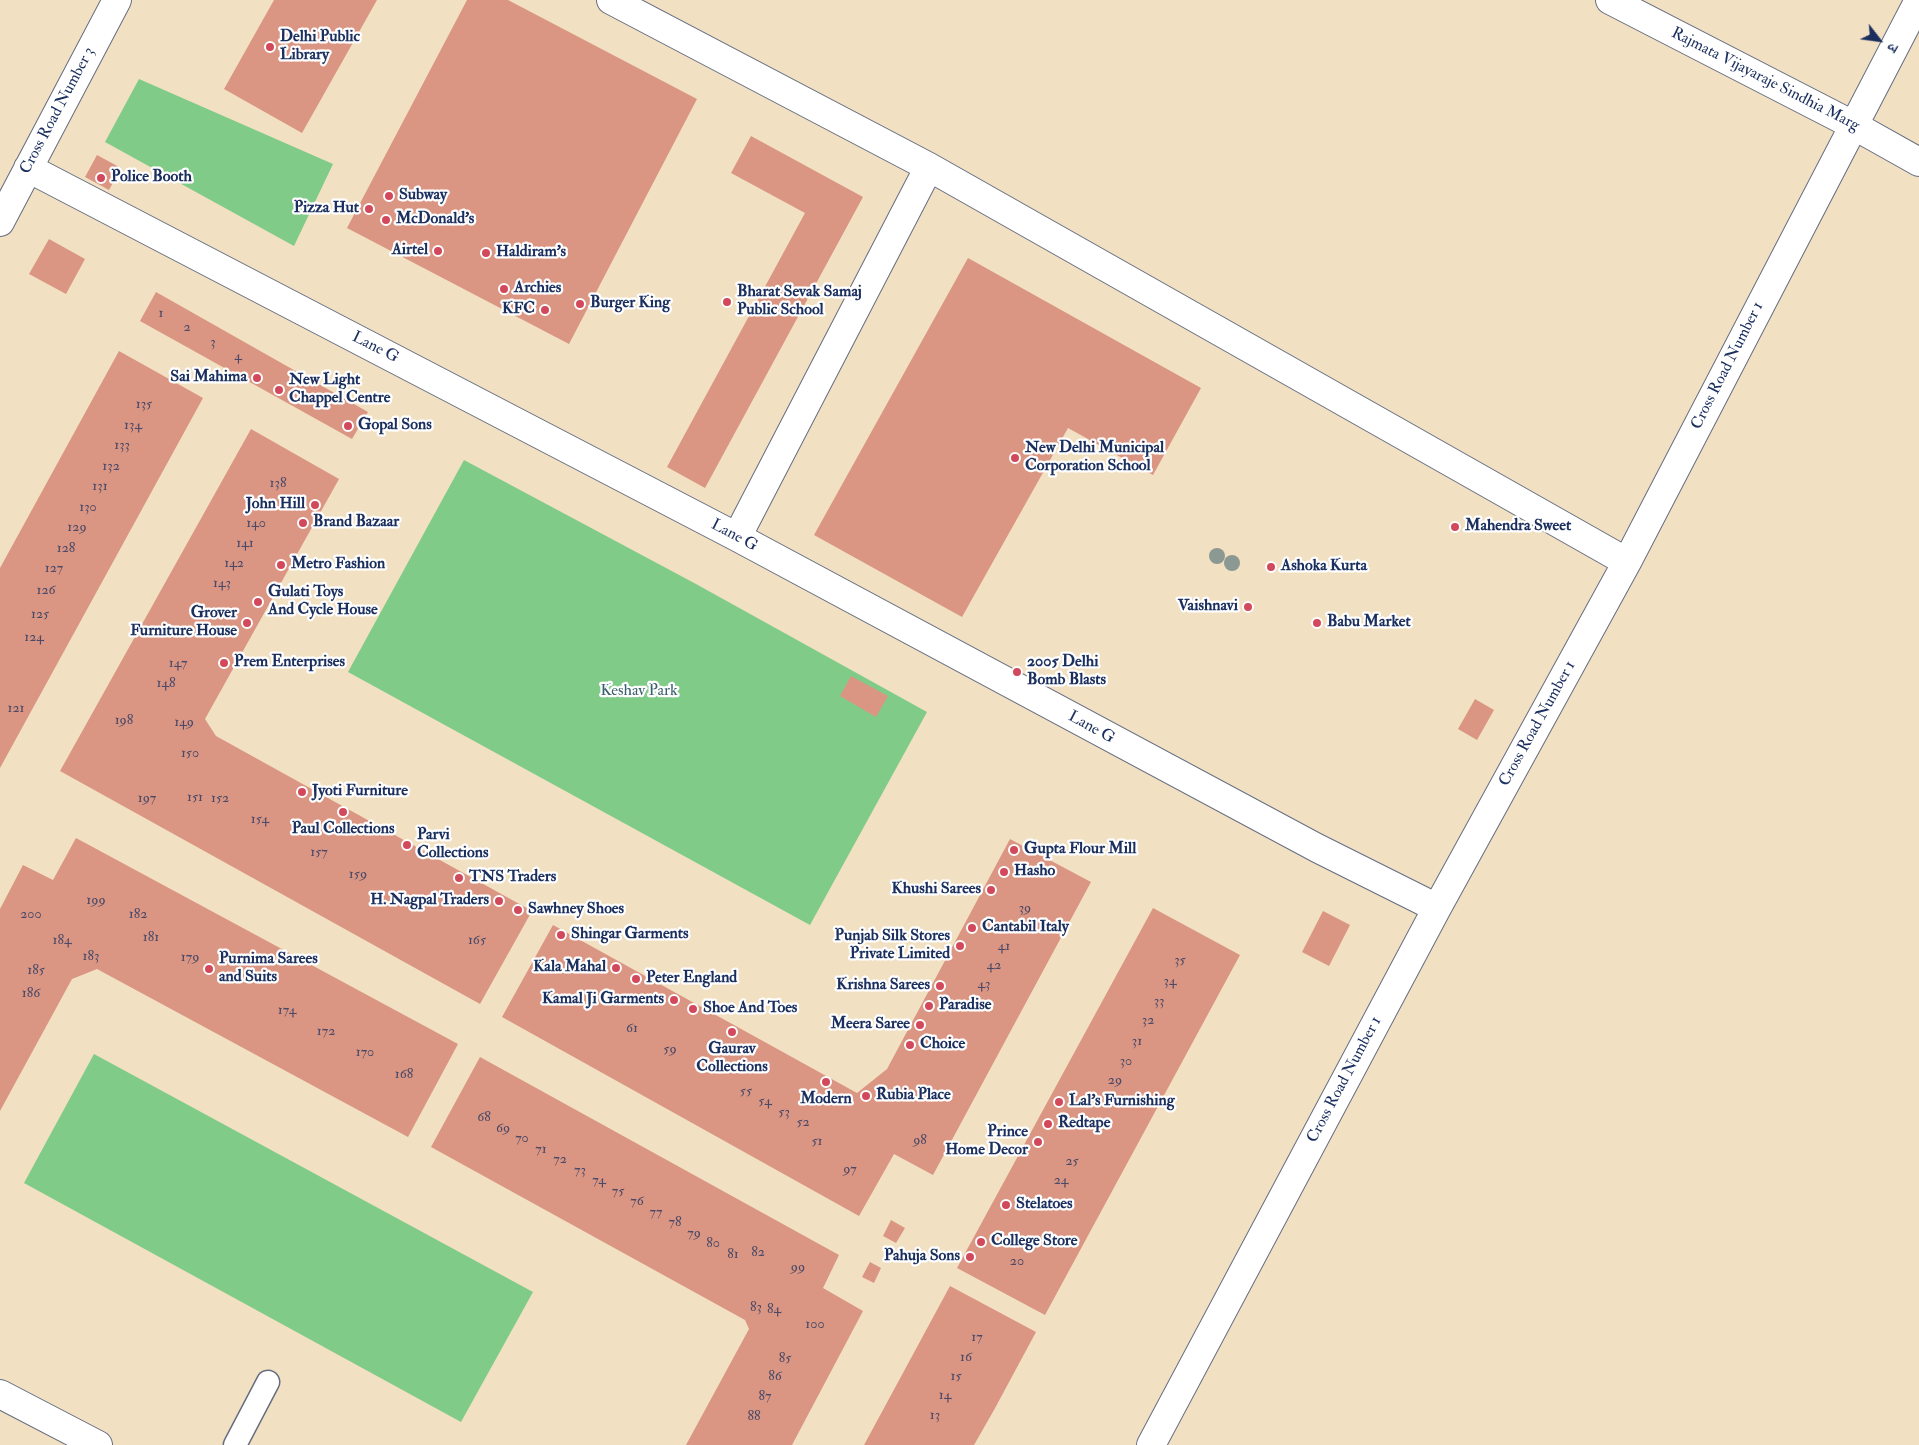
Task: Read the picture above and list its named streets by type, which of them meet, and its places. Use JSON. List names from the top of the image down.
{
  "streets": {
    "street": [
      "Rajmata Vijayaraje Sindhia Marg",
      "Cross Road Number 3",
      "Lane G",
      "Cross Road Number 1"
    ]
  },
  "crossings": [
    ["Rajmata Vijayaraje Sindhia Marg", "Cross Road Number 1"],
    ["Cross Road Number 3", "Lane G"],
    ["Lane G", "Cross Road Number 1"]
  ],
  "parks": ["Keshav Park"],
  "places": [
    "Delhi Public Library",
    "Police Booth",
    "Subway",
    "Pizza Hut",
    "McDonald's",
    "Airtel",
    "Haldiram's",
    "Archies",
    "Bharat Sevak Samaj Public School",
    "Burger King",
    "KFC",
    "Sai Mahima",
    "New Light Chappel Centre",
    "Gopal Sons",
    "New Delhi Municipal Corporation School",
    "John Hill",
    "Brand Bazaar",
    "Mahendra Sweet",
    "Metro Fashion",
    "Ashoka Kurta",
    "Gulati Toys And Cycle House",
    "Vaishnavi",
    "Grover Furniture House",
    "Babu Market",
    "Prem Enterprises",
    "2005 Delhi Bomb Blasts",
    "Jyoti Furniture",
    "Paul Collections",
    "Parvi Collections",
    "Gupta Flour Mill",
    "Hasho",
    "TNS Traders",
    "Khushi Sarees",
    "H. Nagpal Traders",
    "Sawhney Shoes",
    "Cantabil Italy",
    "Shingar Garments",
    "Punjab Silk Stores Private Limited",
    "Kala Mahal",
    "Purnima Sarees and Suits",
    "Peter England",
    "Krishna Sarees",
    "Kamal Ji Garments",
    "Paradise",
    "Shoe And Toes",
    "Meera Saree",
    "Gaurav Collections",
    "Choice",
    "Modern",
    "Rubia Place",
    "Lal's Furnishing",
    "Redtape",
    "Prince Home Decor",
    "Stelatoes",
    "College Store",
    "Pahuja Sons"
  ],
  "house_numbers": [
    "1",
    "2",
    "3",
    "4",
    "135",
    "134",
    "133",
    "132",
    "138",
    "131",
    "130",
    "140",
    "129",
    "141",
    "128",
    "142",
    "127",
    "143",
    "126",
    "125",
    "124",
    "147",
    "148",
    "121",
    "198",
    "149",
    "150",
    "151",
    "197",
    "152",
    "154",
    "157",
    "159",
    "199",
    "39",
    "200",
    "182",
    "181",
    "184",
    "165",
    "41",
    "183",
    "179",
    "35",
    "42",
    "185",
    "34",
    "43",
    "186",
    "33",
    "174",
    "32",
    "61",
    "172",
    "31",
    "59",
    "170",
    "30",
    "168",
    "29",
    "55",
    "54",
    "53",
    "68",
    "52",
    "69",
    "70",
    "98",
    "51",
    "71",
    "72",
    "25",
    "97",
    "73",
    "74",
    "24",
    "75",
    "76",
    "77",
    "78",
    "79",
    "80",
    "82",
    "81",
    "20",
    "99",
    "83",
    "84",
    "100",
    "17",
    "16",
    "85",
    "86",
    "15",
    "14",
    "87",
    "13",
    "88"
  ],
  "north": "bottom right"
}
